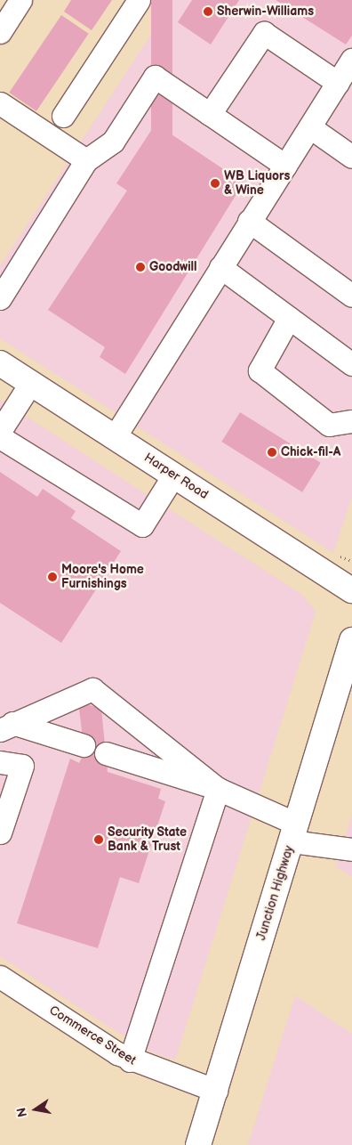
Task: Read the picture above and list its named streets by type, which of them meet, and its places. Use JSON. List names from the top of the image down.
{
  "streets": {
    "main road": ["Harper Road", "Junction Highway"],
    "street": ["Commerce Street"]
  },
  "crossings": [
    ["Junction Highway", "Commerce Street"]
  ],
  "places": [
    "Sherwin-Williams",
    "WB Liquors & Wine",
    "Goodwill",
    "Chick-fil-A",
    "Moore's Home Furnishings",
    "Security State Bank & Trust"
  ],
  "north": "left"
}
